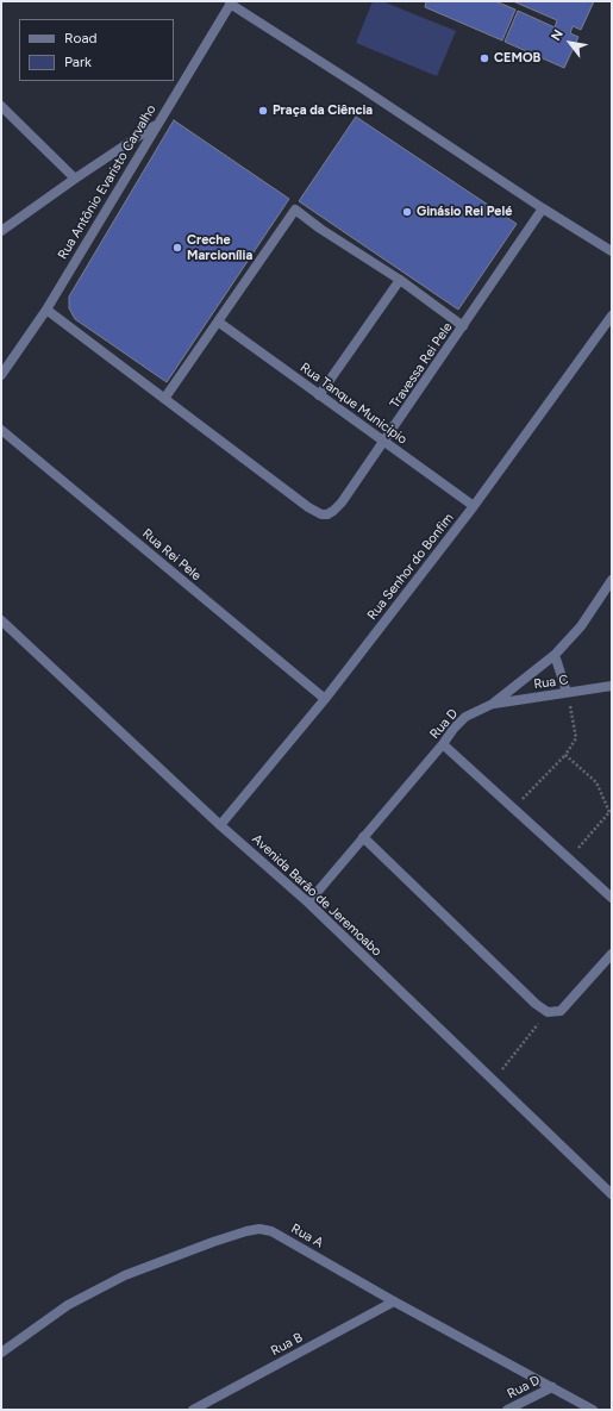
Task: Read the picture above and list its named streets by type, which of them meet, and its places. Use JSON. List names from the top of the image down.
{
  "streets": {
    "street": [
      "Rua Antônio Evaristo Carvalho",
      "Travessa Rei Pele",
      "Rua Tanque Municipio",
      "Rua Rei Pele",
      "Rua Senhor do Bonfim",
      "Rua C",
      "Rua D",
      "Avenida Barão de Jeremoabo",
      "Rua A",
      "Rua B"
    ]
  },
  "crossings": [
    ["Travessa Rei Pele", "Rua Tanque Municipio"],
    ["Rua Tanque Municipio", "Rua Senhor do Bonfim"],
    ["Rua Rei Pele", "Rua Senhor do Bonfim"],
    ["Rua Senhor do Bonfim", "Avenida Barão de Jeremoabo"],
    ["Rua C", "Rua D"],
    ["Rua D", "Avenida Barão de Jeremoabo"],
    ["Rua D", "Rua A"],
    ["Rua A", "Rua B"]
  ],
  "places": [
    "CEMOB",
    "Praça da Ciência",
    "Ginásio Rei Pelé",
    "Creche Marcionília"
  ],
  "legend": ["Road", "Park"],
  "north": "top left"
}
